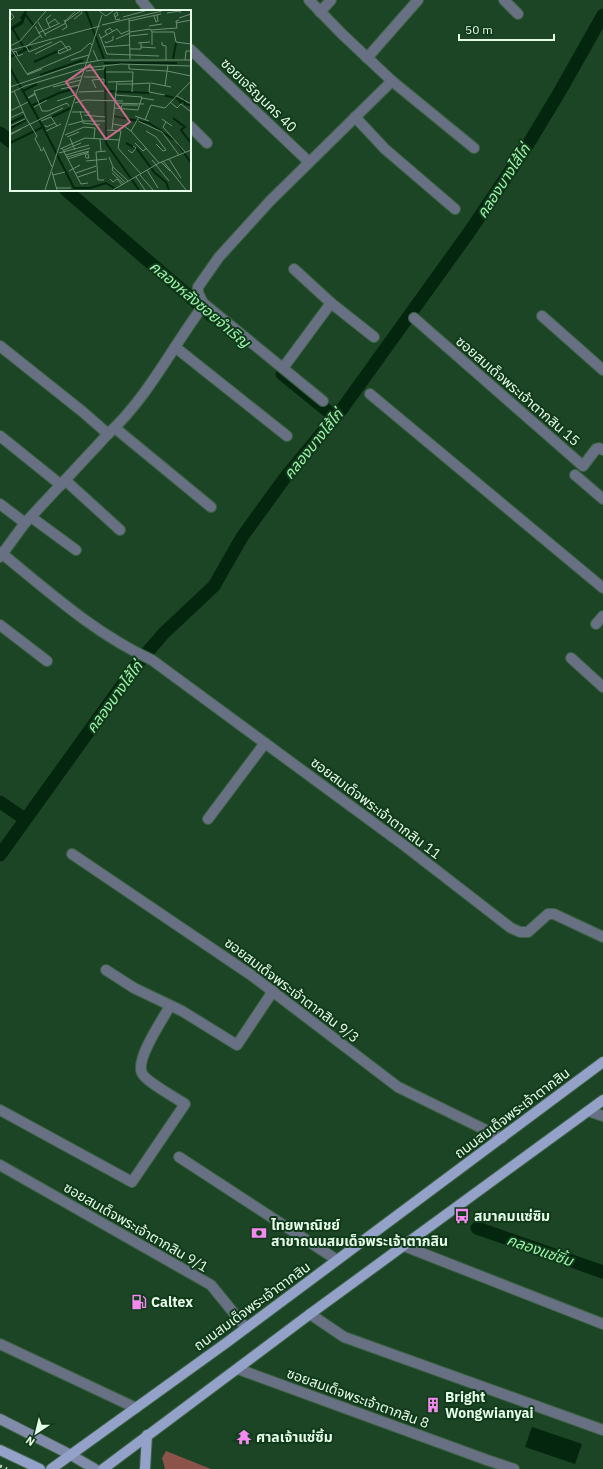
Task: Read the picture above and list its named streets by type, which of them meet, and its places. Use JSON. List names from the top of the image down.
{
  "streets": {
    "main road": ["ถนนสมเด็จพระเจ้าตากสิน"],
    "street": [
      "ซอยเจริญนคร 40",
      "ซอยสมเด็จพระเจ้าตากสิน 15",
      "ซอยสมเด็จพระเจ้าตากสิน 11",
      "ซอยสมเด็จพระเจ้าตากสิน 9/3",
      "ซอยสมเด็จพระเจ้าตากสิน 9/1",
      "ซอยสมเด็จพระเจ้าตากสิน 8"
    ]
  },
  "crossings": [
    ["ซอยสมเด็จพระเจ้าตากสิน 9/3", "ถนนสมเด็จพระเจ้าตากสิน"],
    ["ถนนสมเด็จพระเจ้าตากสิน", "ซอยสมเด็จพระเจ้าตากสิน 9/1"]
  ],
  "water": ["คลองบางไส้ไก่", "คลองหลังซอยจำเริญ", "คลองแซ่ซิ้ม"],
  "places": {
    "bus stop": ["สมาคมแซ่ซิม"],
    "bank": ["ไทยพาณิชย์ สาขาถนนสมเด็จพระเจ้าตากสิน"],
    "fuel station": ["Caltex"],
    "building": ["Bright Wongwianyai"],
    "temple": ["ศาลเจ้าแซ่ซิ้ม"]
  },
  "scale_bar": "50 m",
  "north": "bottom left"
}
